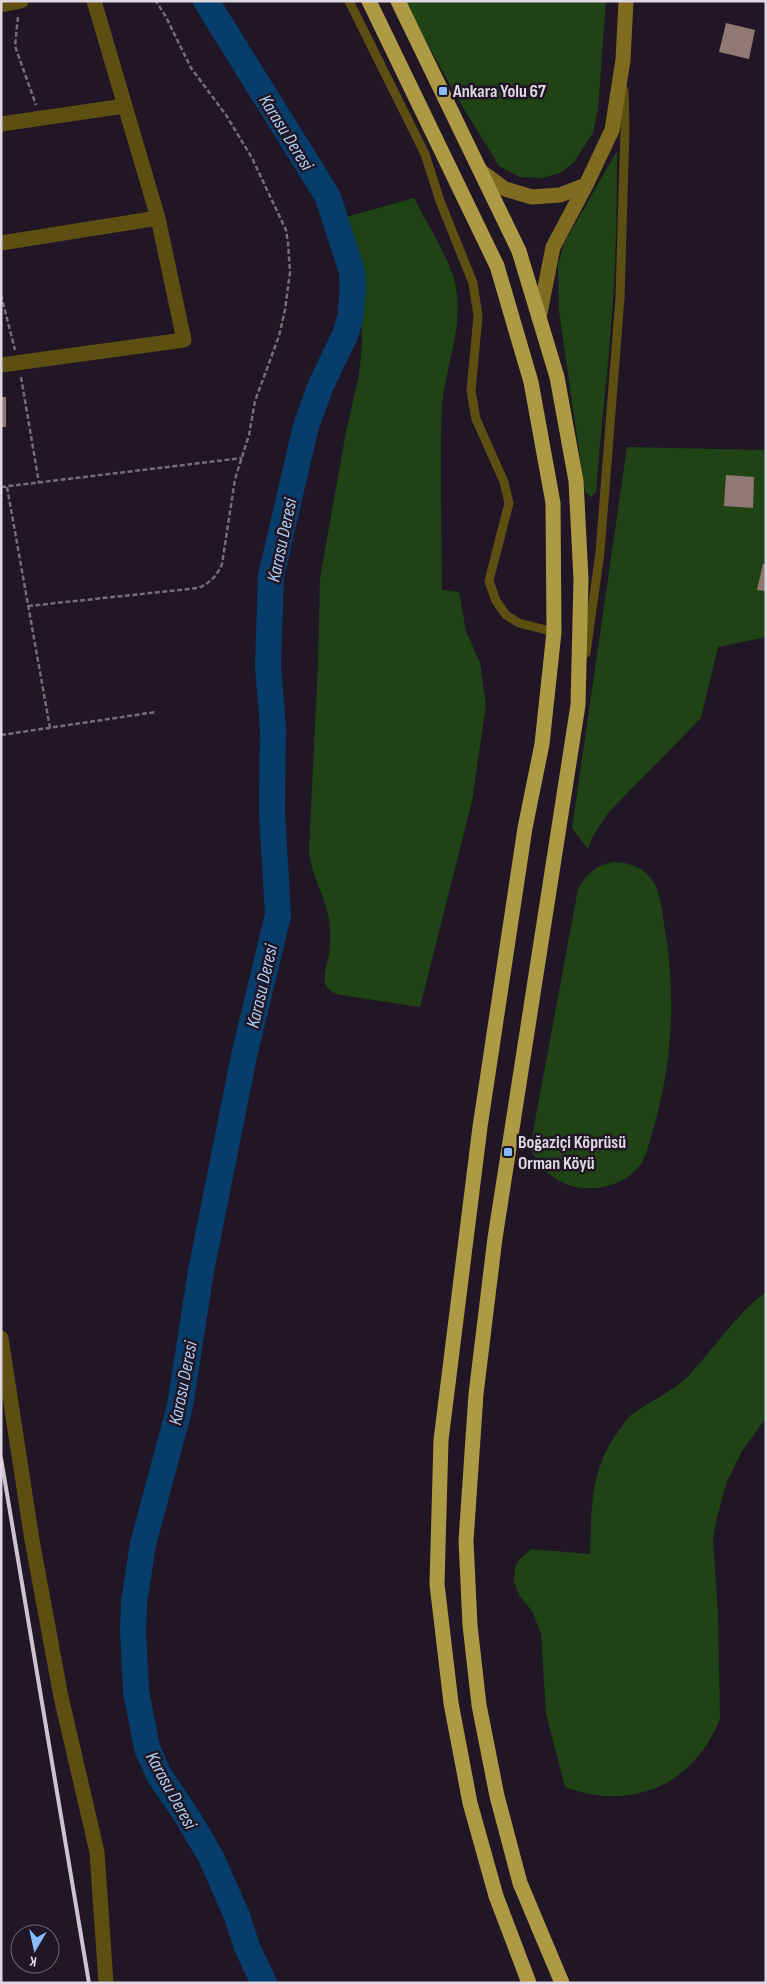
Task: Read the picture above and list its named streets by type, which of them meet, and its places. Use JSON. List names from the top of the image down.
{
  "water": ["Karasu Deresi"],
  "places": {
    "transit": ["Ankara Yolu 67", "Boğaziçi Köprüsü Orman Köyü"]
  },
  "north": "bottom"
}
